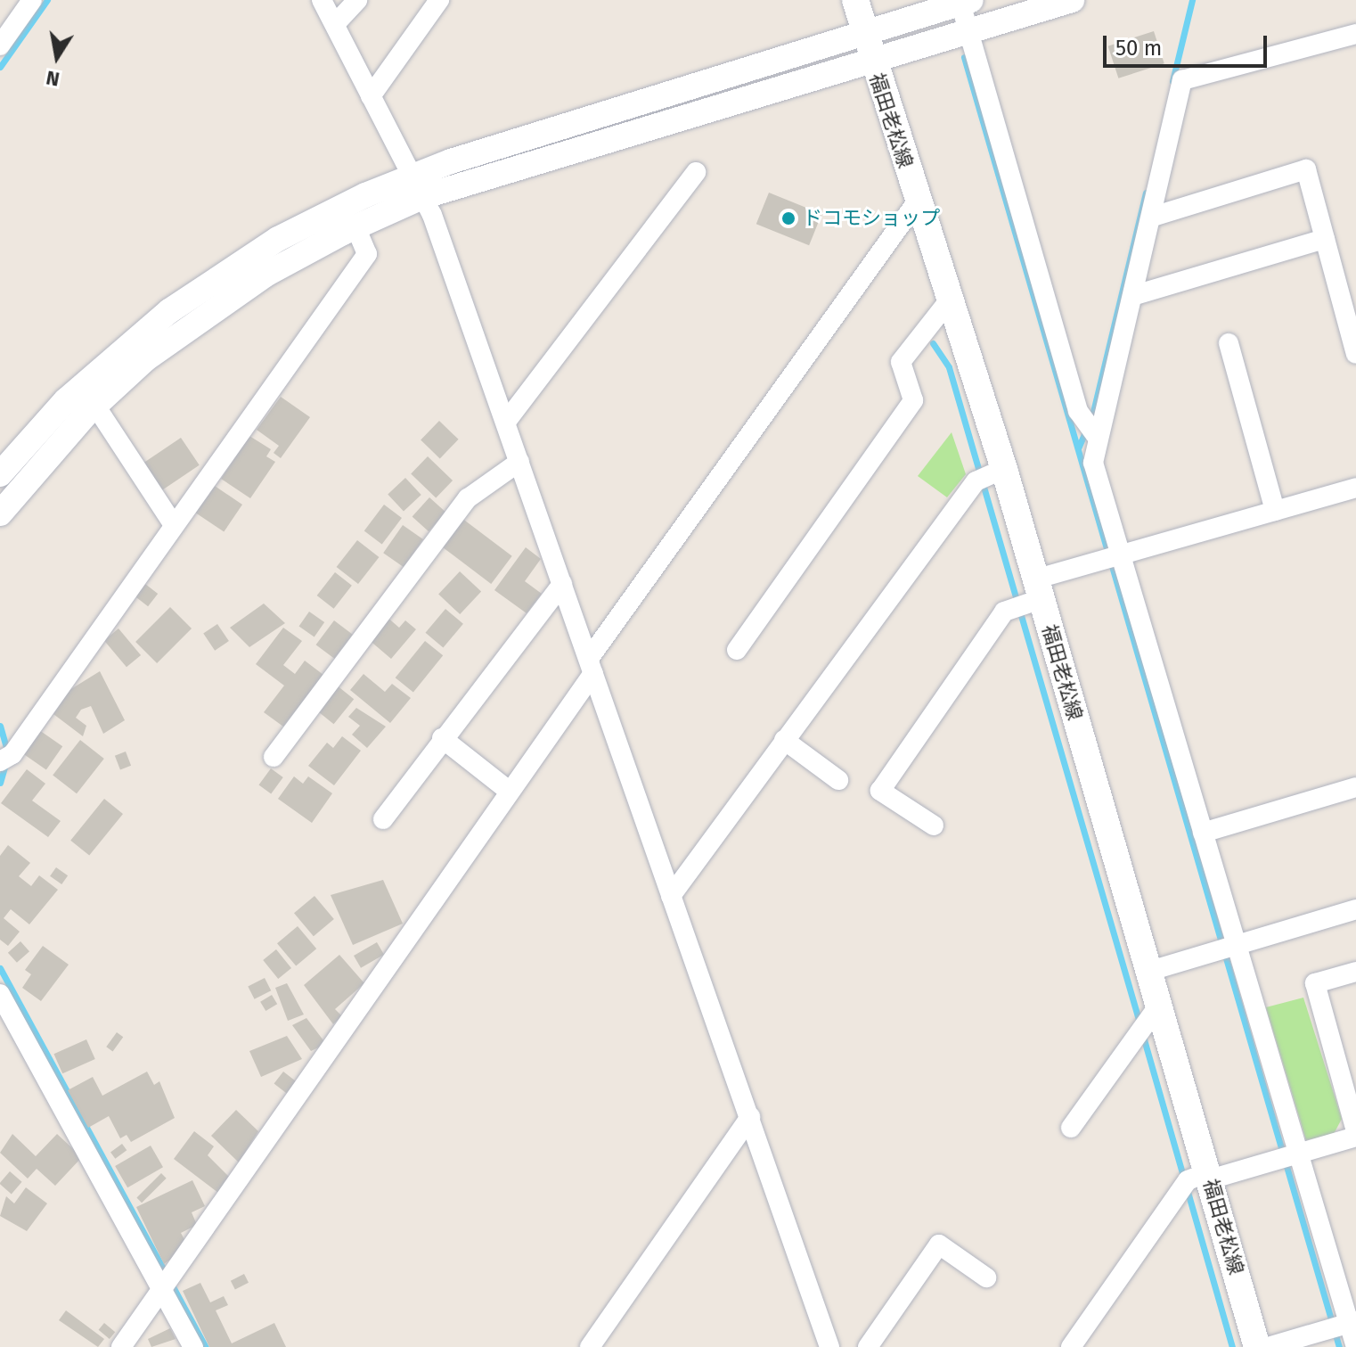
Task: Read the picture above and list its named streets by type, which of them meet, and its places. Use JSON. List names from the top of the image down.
{
  "streets": {
    "main road": ["福田老松線"]
  },
  "places": ["ドコモショップ"],
  "scale_bar": "50 m",
  "north": "bottom"
}
